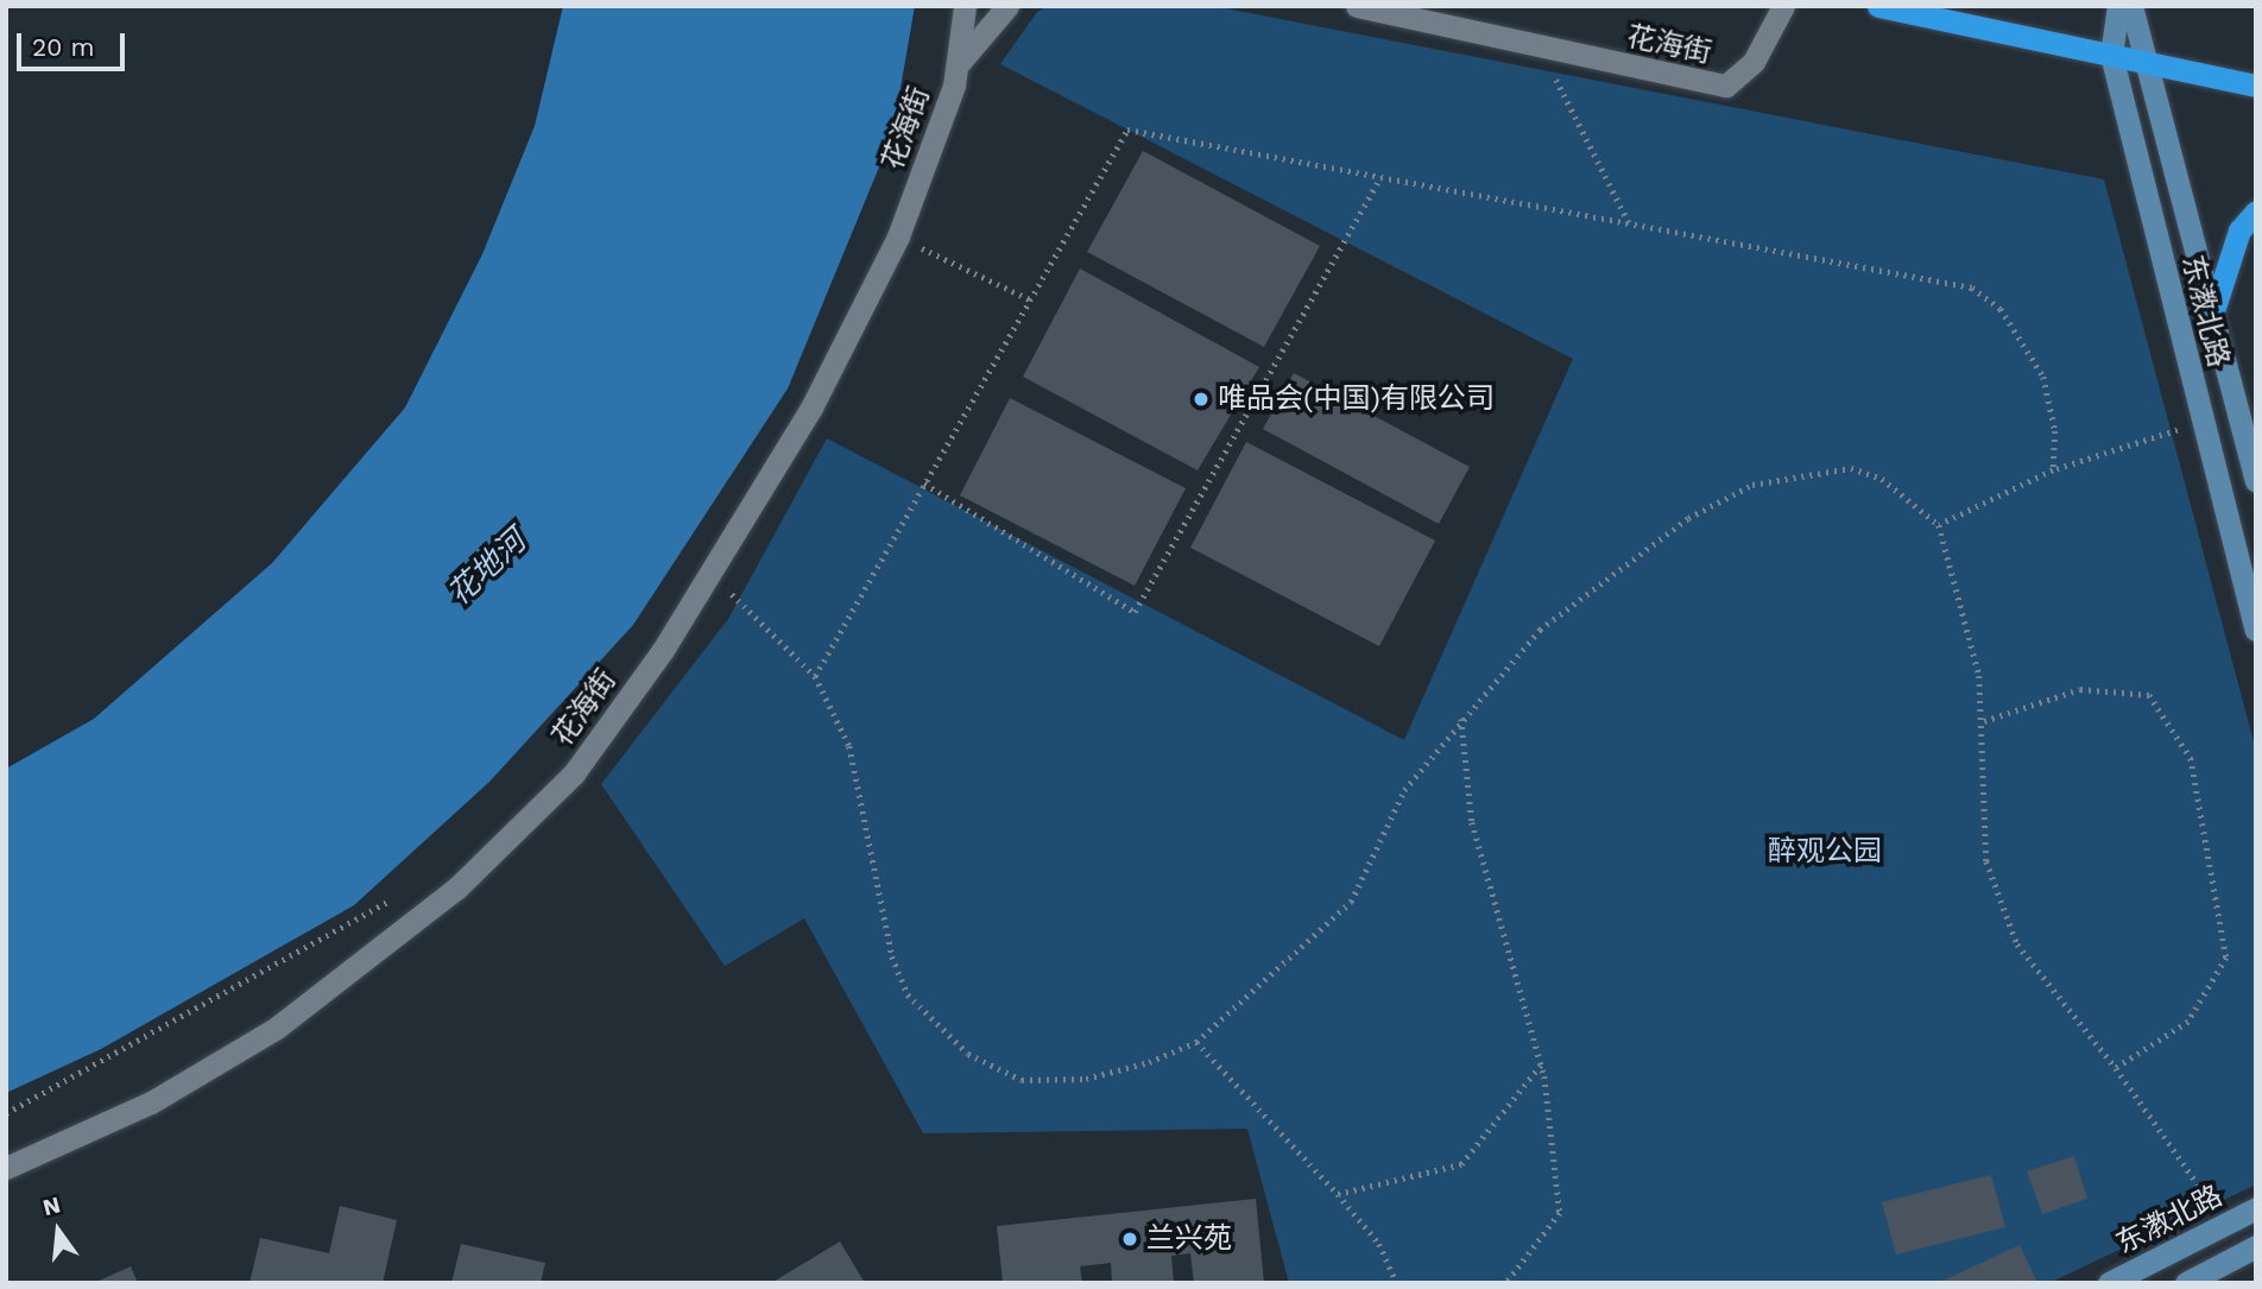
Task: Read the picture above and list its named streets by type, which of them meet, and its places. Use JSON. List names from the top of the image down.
{
  "streets": {
    "main road": ["东漖北路"],
    "street": ["花海街"]
  },
  "water": ["花地河"],
  "parks": ["醉观公园"],
  "places": ["唯品会(中国)有限公司", "兰兴苑"],
  "scale_bar": "20 m",
  "north": "top"
}
